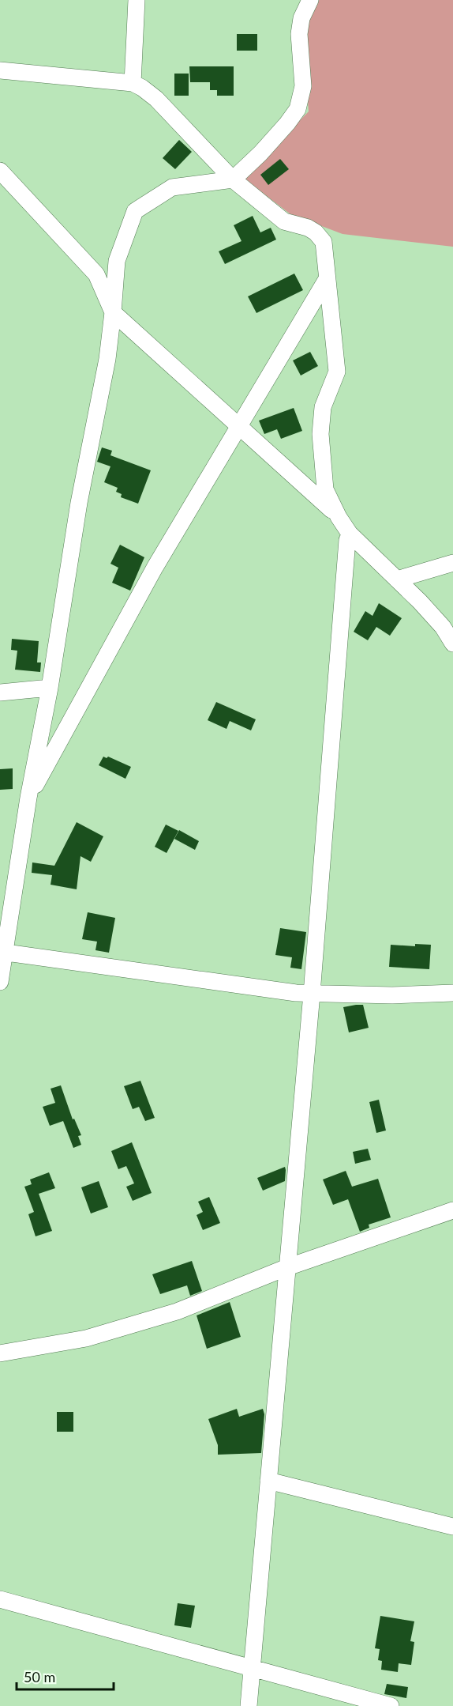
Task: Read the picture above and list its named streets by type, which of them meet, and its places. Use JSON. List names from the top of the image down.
{
  "scale_bar": "50 m"
}
